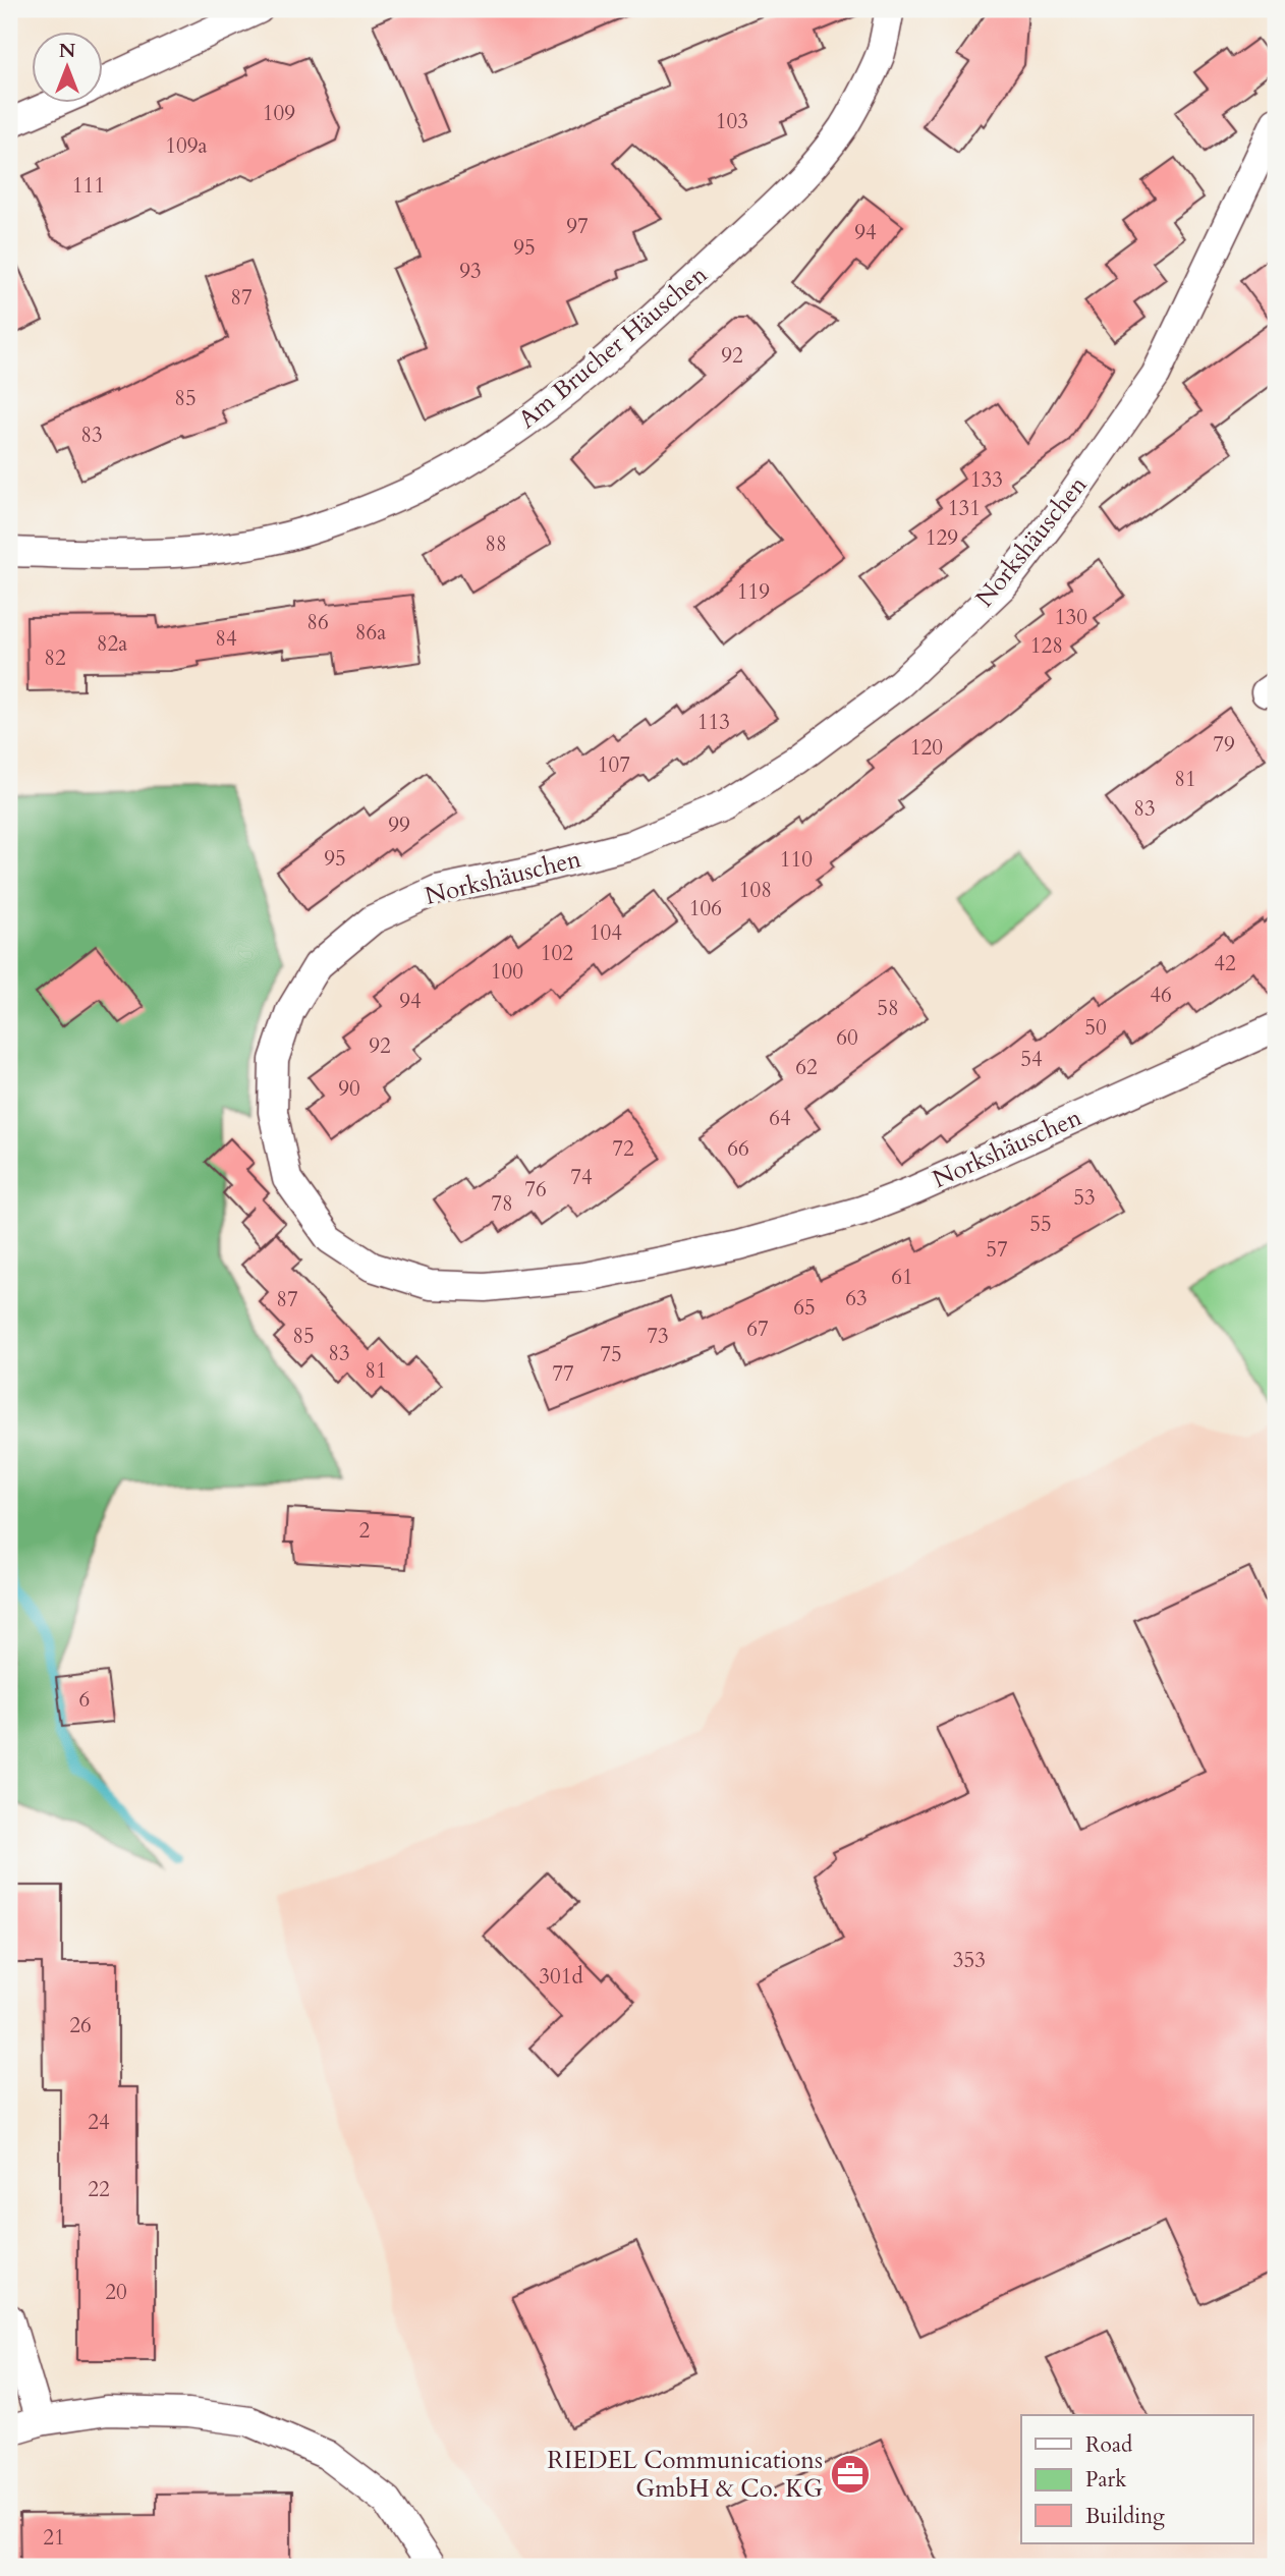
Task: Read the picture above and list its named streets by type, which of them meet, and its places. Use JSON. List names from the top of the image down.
{
  "streets": {
    "street": ["Am Brucher Häuschen", "Norkshäuschen"]
  },
  "places": {
    "office": ["RIEDEL Communications GmbH & Co. KG"]
  },
  "house_numbers": [
    "109",
    "103",
    "109a",
    "111",
    "97",
    "94",
    "95",
    "93",
    "87",
    "92",
    "85",
    "83",
    "133",
    "131",
    "129",
    "88",
    "119",
    "130",
    "86",
    "86a",
    "84",
    "82a",
    "128",
    "82",
    "113",
    "79",
    "120",
    "107",
    "81",
    "83",
    "99",
    "95",
    "110",
    "108",
    "106",
    "104",
    "102",
    "42",
    "100",
    "46",
    "94",
    "58",
    "50",
    "60",
    "92",
    "54",
    "62",
    "90",
    "64",
    "72",
    "66",
    "74",
    "76",
    "53",
    "78",
    "55",
    "57",
    "61",
    "63",
    "87",
    "65",
    "67",
    "85",
    "73",
    "83",
    "75",
    "81",
    "77",
    "2",
    "6",
    "353",
    "301d",
    "26",
    "24",
    "22",
    "20",
    "21"
  ],
  "legend": ["Road", "Park", "Building"],
  "north": "top"
}
